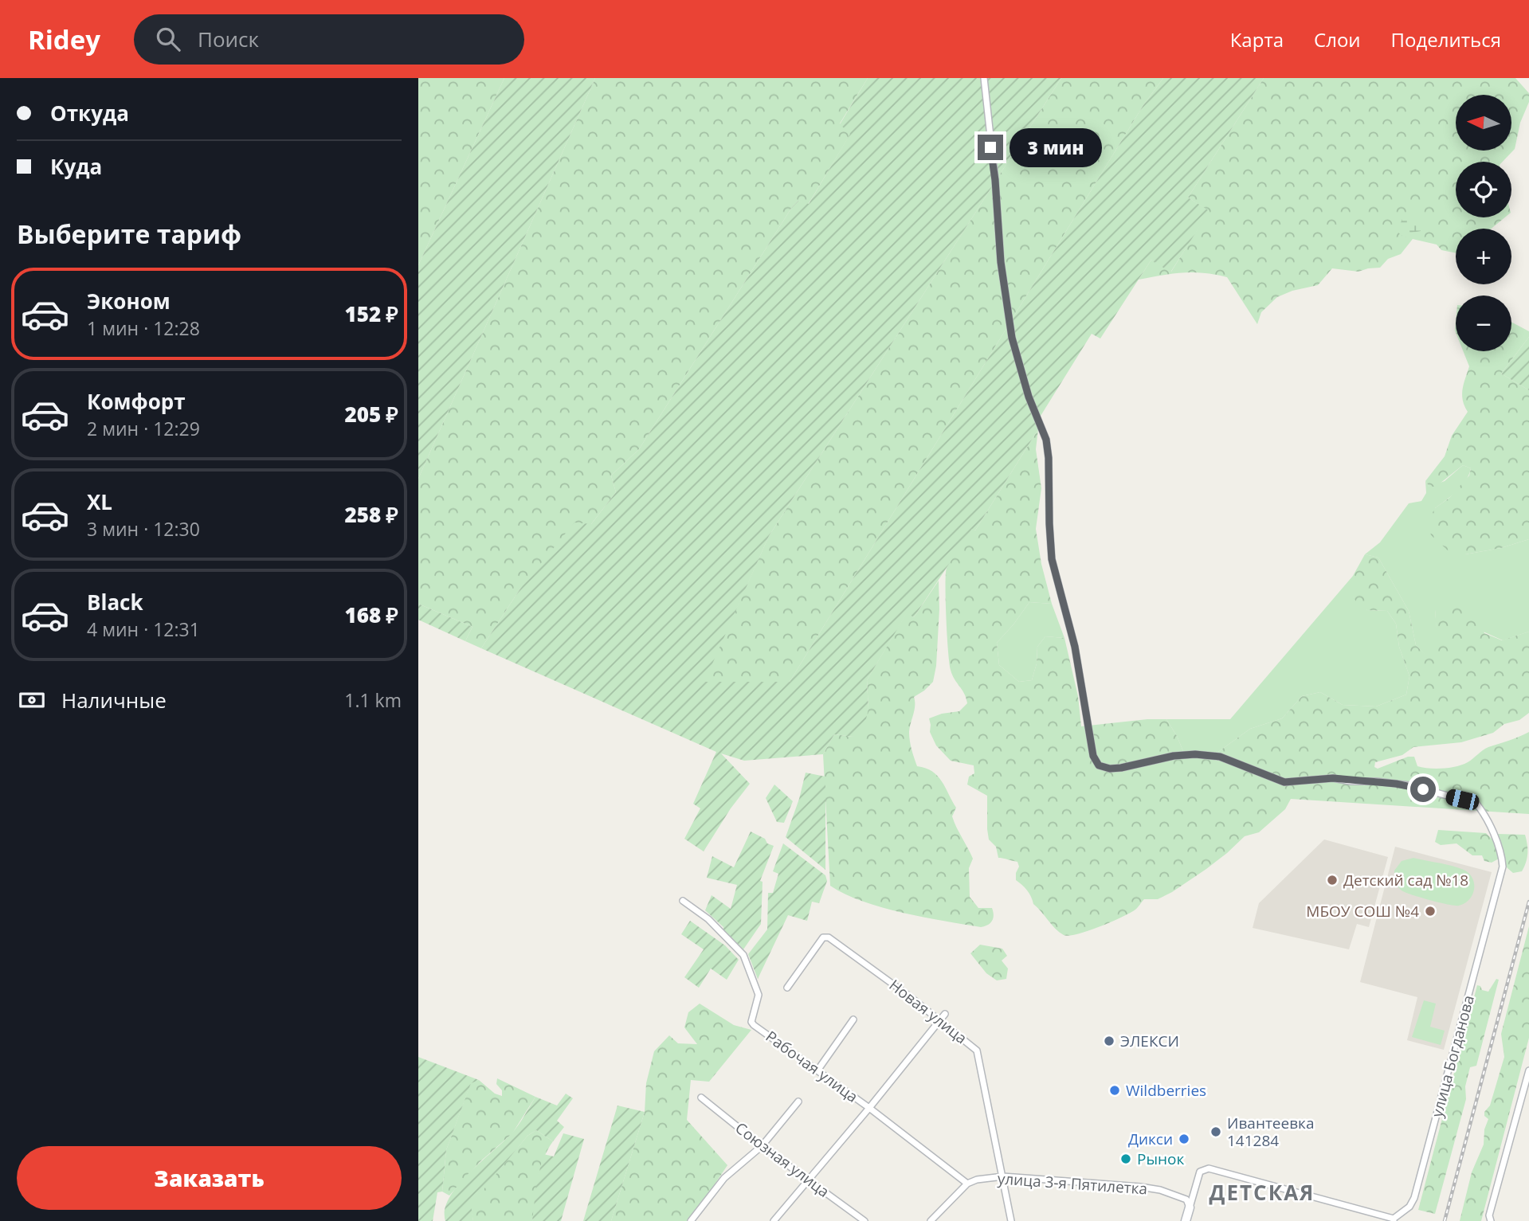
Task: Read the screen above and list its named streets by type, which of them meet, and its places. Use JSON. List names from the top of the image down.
{
  "streets": {
    "street": [
      "Новая улица",
      "улица Богданова",
      "Рабочая улица",
      "Союзная улица",
      "улица 3-я Пятилетка"
    ]
  },
  "crossings": [
    ["Новая улица", "улица 3-я Пятилетка"],
    ["Рабочая улица", "улица 3-я Пятилетка"]
  ],
  "districts": ["ДЕТСКАЯ"],
  "places": [
    "Детский сад №18",
    "МБОУ СОШ №4",
    "ЭЛЕКСИ",
    "Wildberries",
    "Ивантеевка 141284",
    "Дикси",
    "Рынок"
  ],
  "north": "left",
  "page": {
    "header": "Ridey",
    "search": "Поиск",
    "nav": ["Карта", "Слои", "Поделиться"],
    "banner": ["Откуда", "Куда"],
    "map_buttons": ["+", "−"],
    "bubble": "3 мин",
    "heading": "Выберите тариф",
    "list": [
      {
        "name": "Эконом",
        "note": "1 мин · 12:28",
        "value": "152 ₽"
      },
      {
        "name": "Комфорт",
        "note": "2 мин · 12:29",
        "value": "205 ₽"
      },
      {
        "name": "XL",
        "note": "3 мин · 12:30",
        "value": "258 ₽"
      },
      {
        "name": "Black",
        "note": "4 мин · 12:31",
        "value": "168 ₽"
      }
    ],
    "pay": ["Наличные", "1.1 km"],
    "buttons": "Заказать"
  }
}
